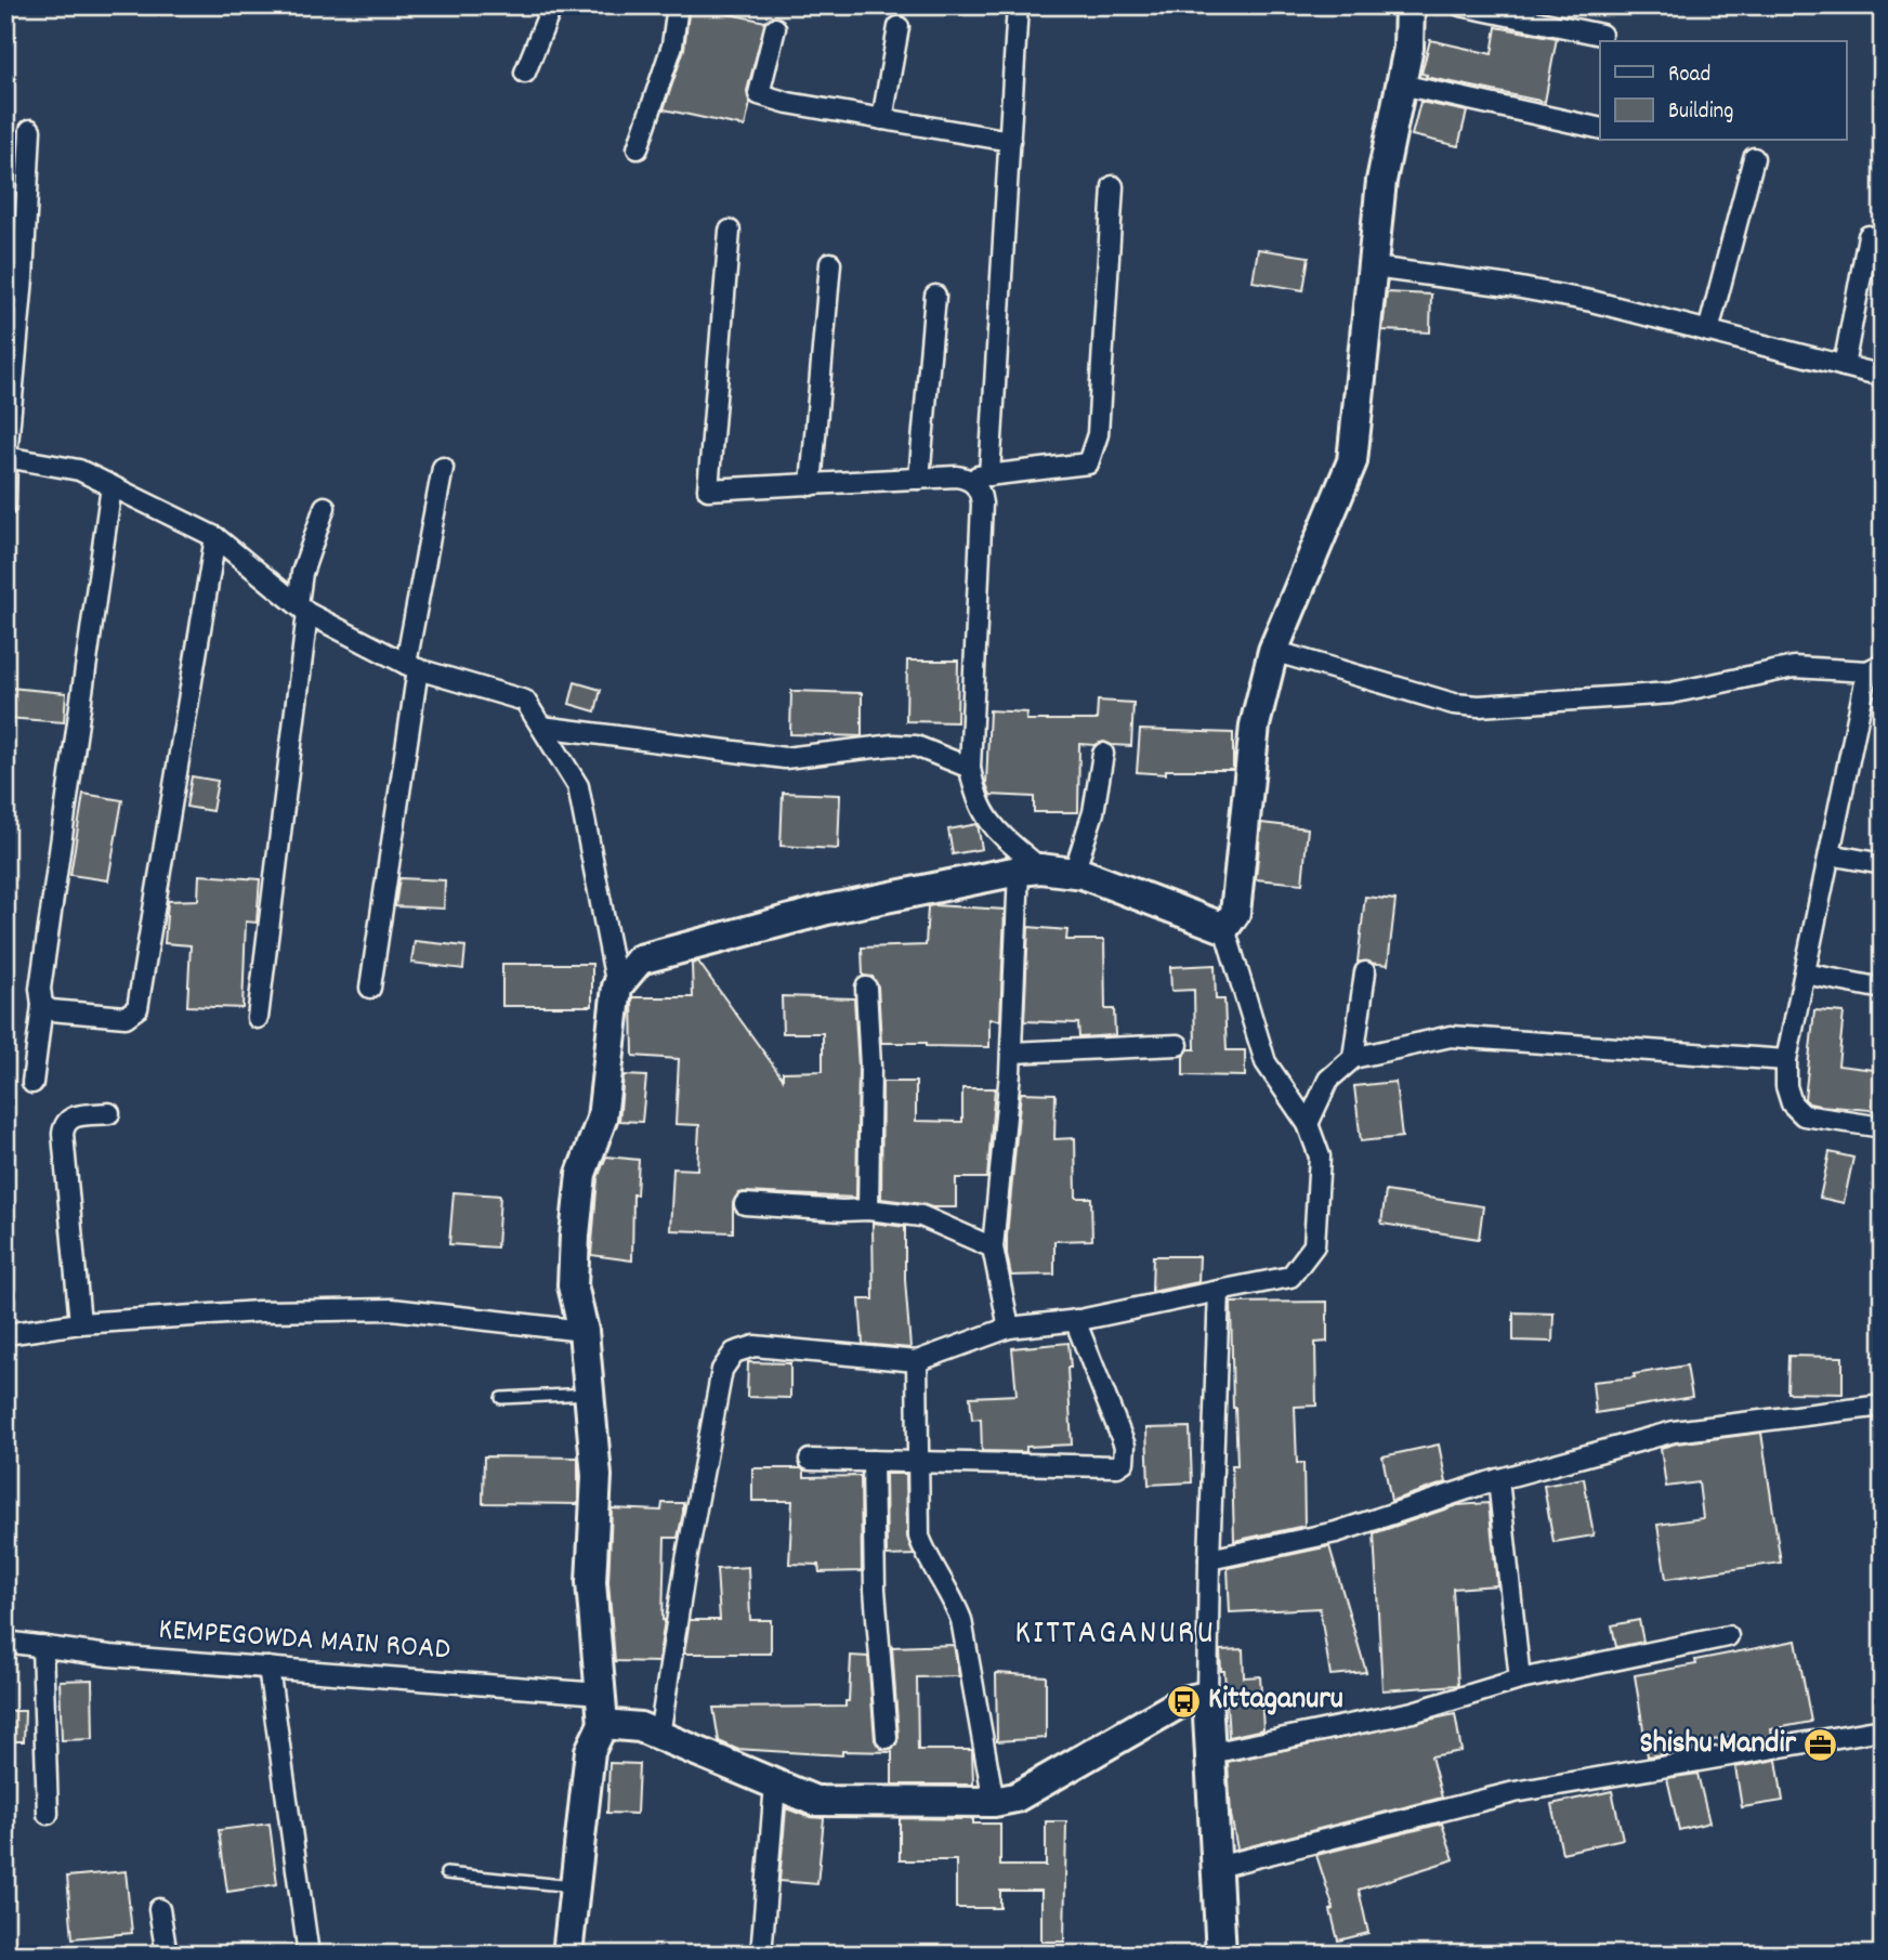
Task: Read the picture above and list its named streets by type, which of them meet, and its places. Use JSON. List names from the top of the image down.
{
  "streets": {
    "street": ["KEMPEGOWDA MAIN ROAD"]
  },
  "districts": ["KITTAGANURU"],
  "places": {
    "bus stop": ["Kittaganuru"],
    "office": ["Shishu Mandir"]
  },
  "legend": ["Road", "Building"]
}
